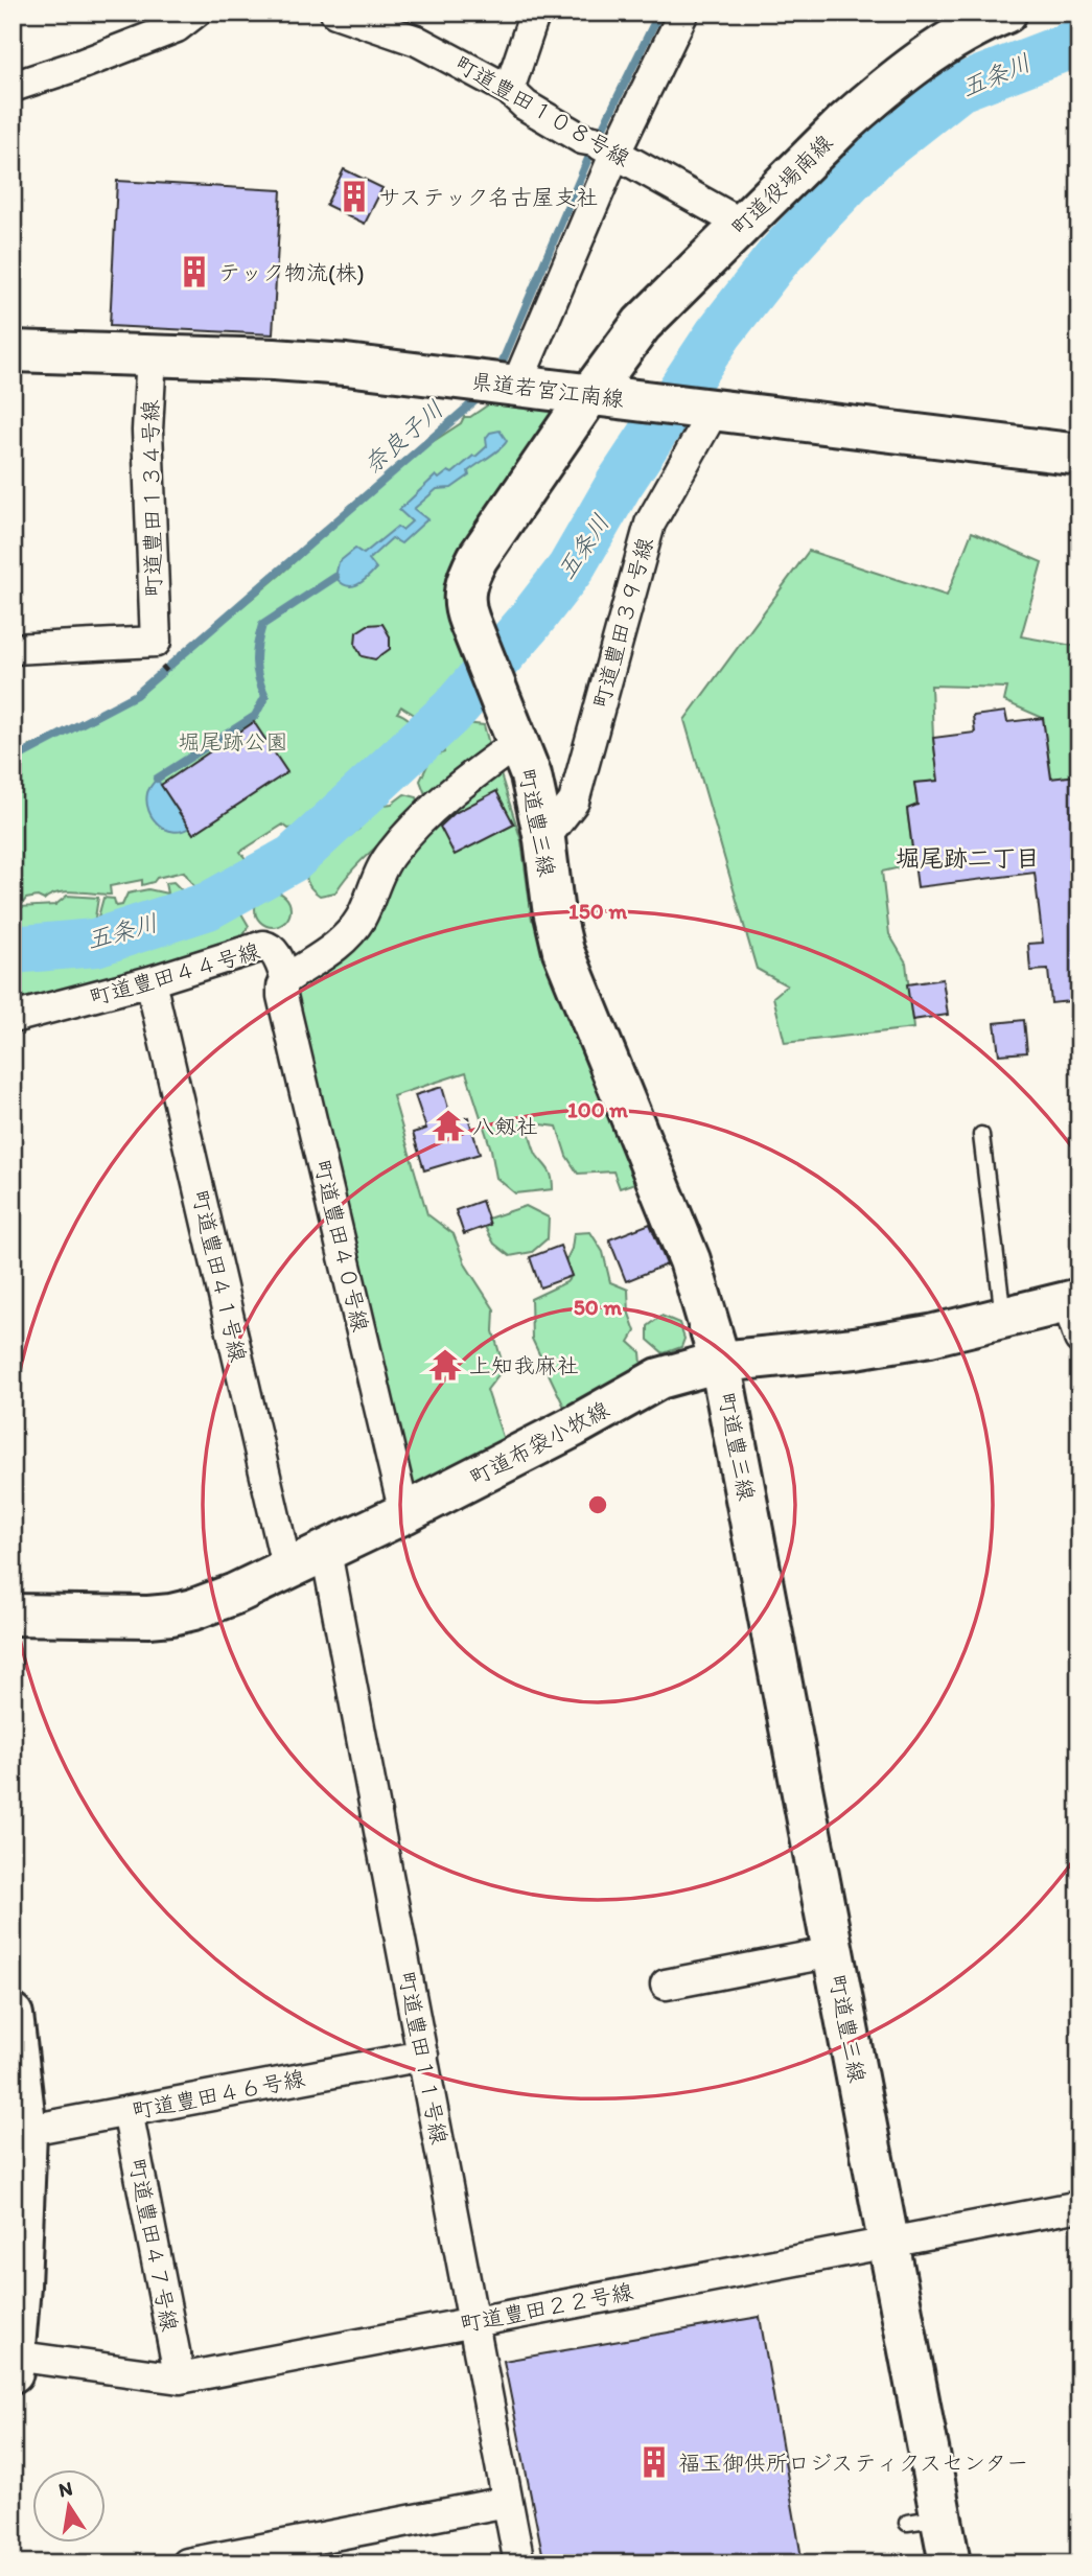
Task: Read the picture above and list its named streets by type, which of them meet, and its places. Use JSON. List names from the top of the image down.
{
  "streets": {
    "street": [
      "町道豊田１０８号線",
      "町道役場南線",
      "県道若宮江南線",
      "町道豊田１３４号線",
      "町道豊田３９号線",
      "町道豊三線",
      "町道豊田４４号線",
      "町道豊田４０号線",
      "町道豊田４１号線",
      "町道布袋小牧線",
      "町道豊田１１号線",
      "町道豊田４６号線",
      "町道豊田４７号線",
      "町道豊田２２号線"
    ]
  },
  "crossings": [
    ["町道豊田１０８号線", "町道役場南線"],
    ["町道役場南線", "県道若宮江南線"],
    ["町道役場南線", "町道豊三線"],
    ["県道若宮江南線", "町道豊田１３４号線"],
    ["県道若宮江南線", "町道豊田３９号線"],
    ["県道若宮江南線", "町道豊三線"],
    ["町道豊田３９号線", "町道豊三線"],
    ["町道豊三線", "町道豊田４４号線"],
    ["町道豊三線", "町道布袋小牧線"],
    ["町道豊三線", "町道豊田２２号線"],
    ["町道豊田４４号線", "町道豊田４０号線"],
    ["町道豊田４４号線", "町道豊田４１号線"],
    ["町道豊田４０号線", "町道布袋小牧線"],
    ["町道豊田４１号線", "町道布袋小牧線"],
    ["町道布袋小牧線", "町道豊田１１号線"],
    ["町道豊田１１号線", "町道豊田４６号線"],
    ["町道豊田１１号線", "町道豊田２２号線"],
    ["町道豊田４６号線", "町道豊田４７号線"],
    ["町道豊田４７号線", "町道豊田２２号線"]
  ],
  "districts": ["堀尾跡二丁目"],
  "water": ["五条川", "奈良子川"],
  "parks": ["堀尾跡公園"],
  "places": {
    "building": ["サステック名古屋支社", "テック物流(株)", "福玉御供所ロジスティクスセンター"],
    "temple": ["八剱社", "上知我麻社"]
  },
  "north": "top",
  "rings": ["150 m", "100 m", "50 m"]
}
